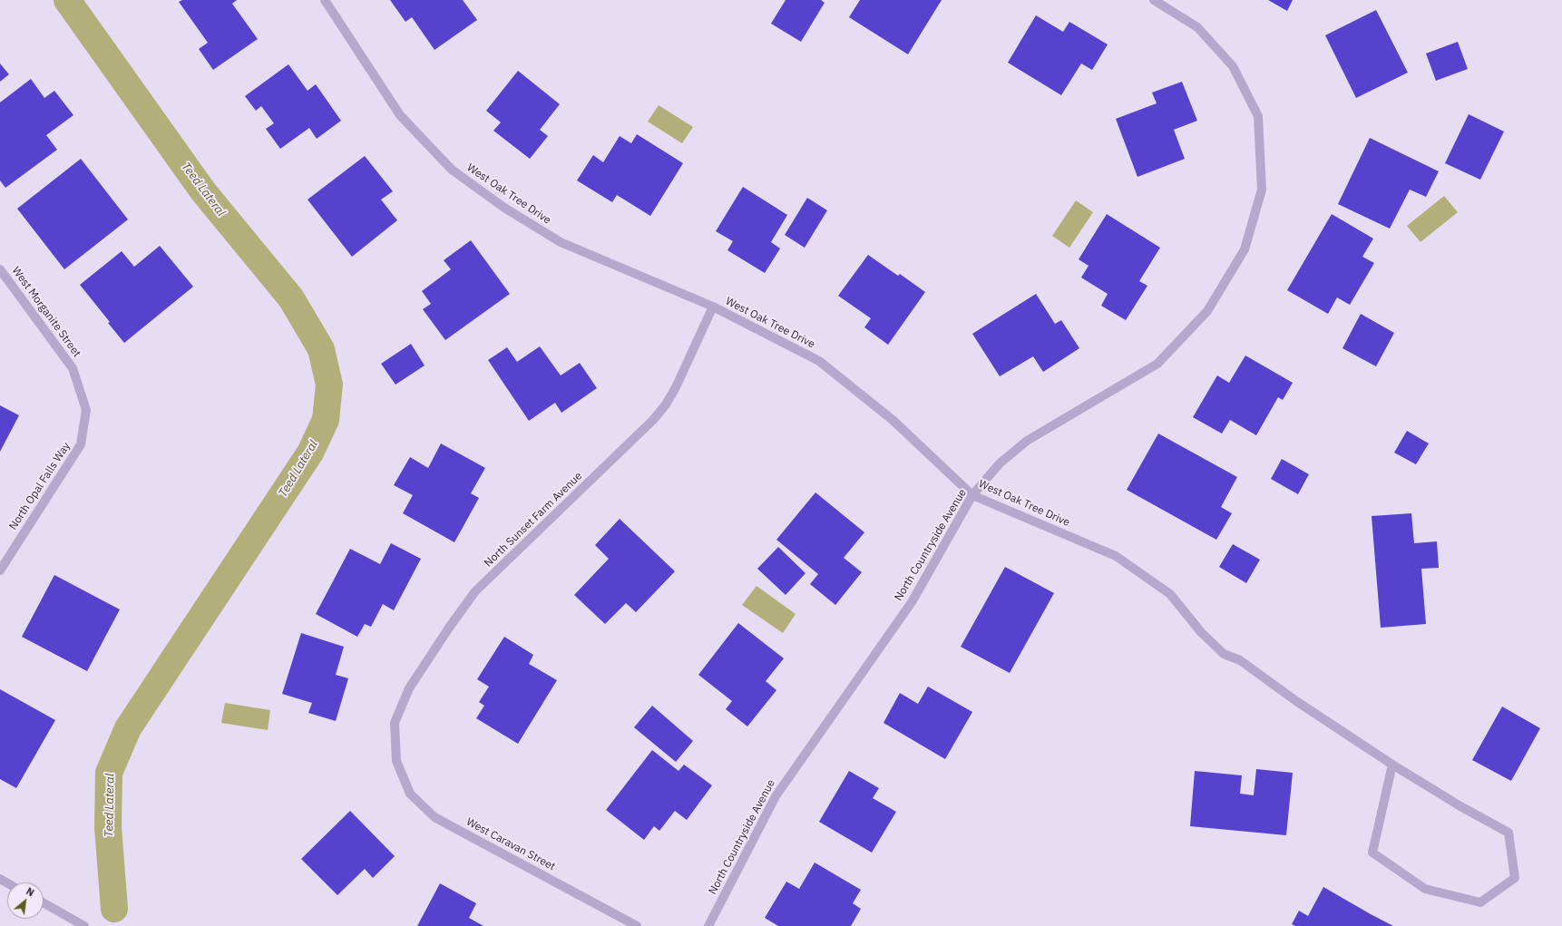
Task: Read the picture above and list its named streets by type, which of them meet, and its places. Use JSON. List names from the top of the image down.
{
  "streets": {
    "street": [
      "West Oak Tree Drive",
      "West Morganite Street",
      "North Opal Falls Way",
      "North Sunset Farm Avenue",
      "North Countryside Avenue",
      "West Caravan Street"
    ]
  },
  "crossings": [
    ["West Oak Tree Drive", "North Sunset Farm Avenue"],
    ["West Oak Tree Drive", "North Countryside Avenue"],
    ["West Morganite Street", "North Opal Falls Way"],
    ["North Sunset Farm Avenue", "West Caravan Street"]
  ],
  "water": ["Teed Lateral"],
  "north": "top right"
}
